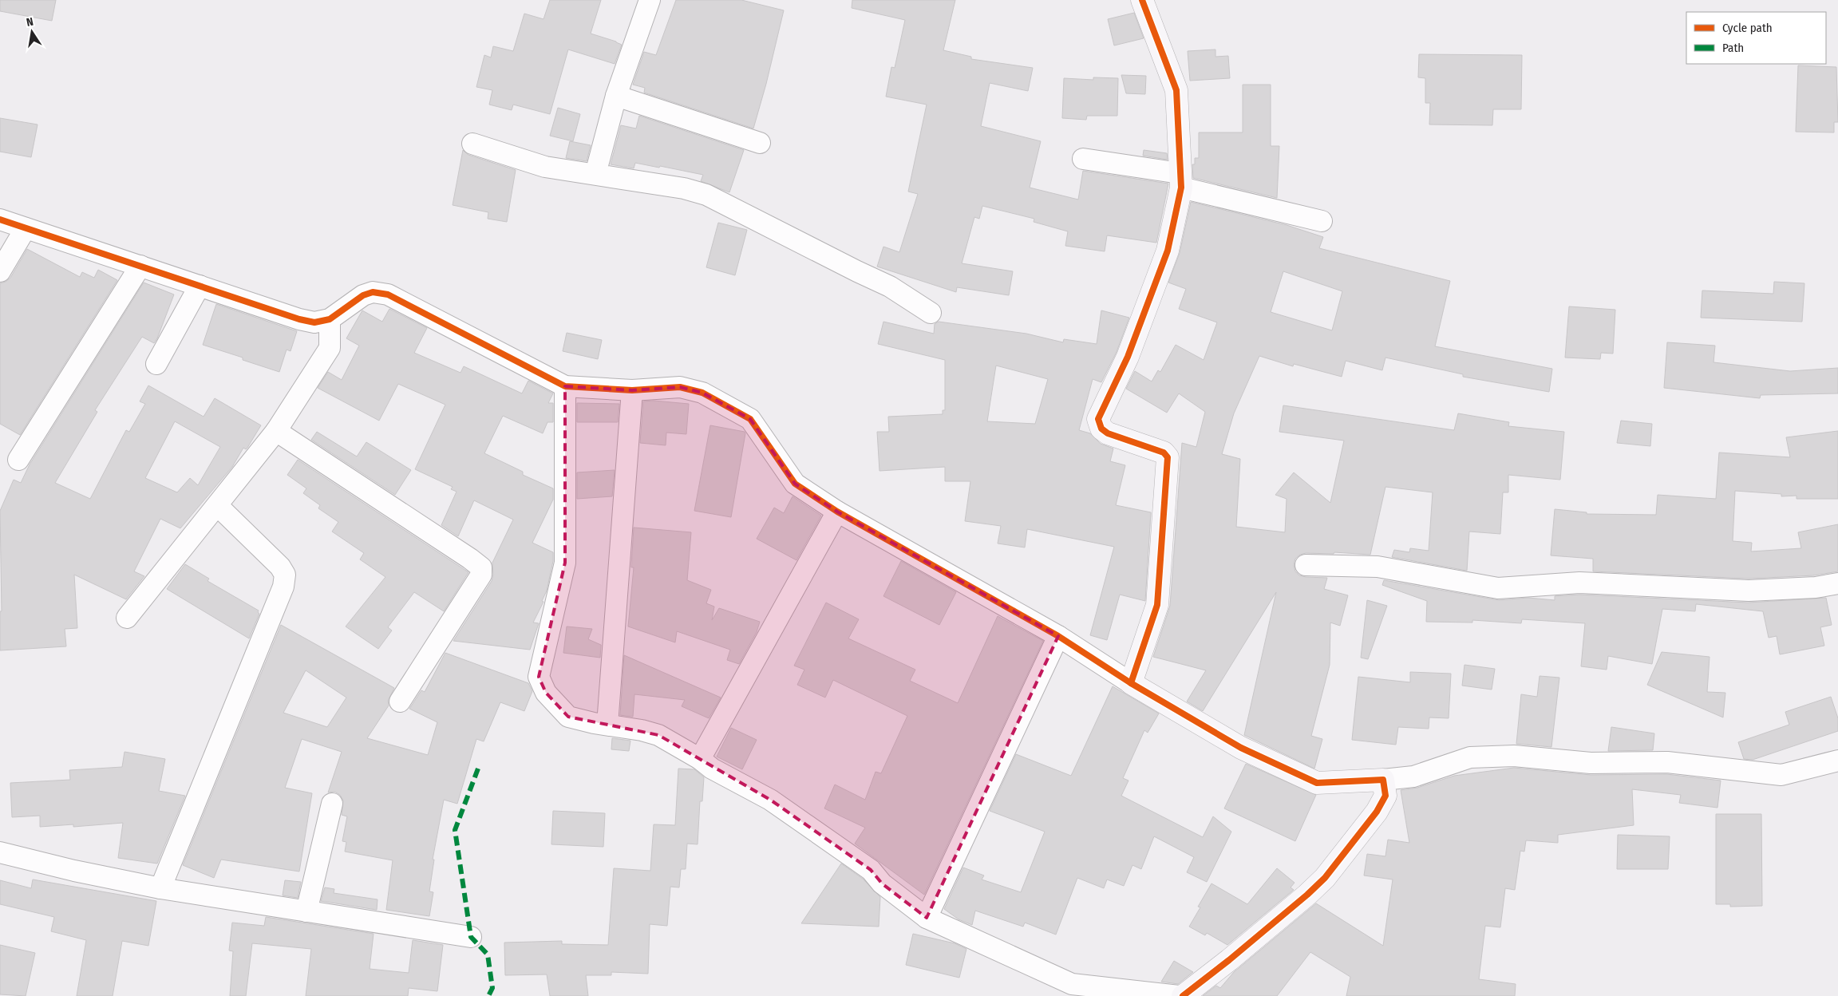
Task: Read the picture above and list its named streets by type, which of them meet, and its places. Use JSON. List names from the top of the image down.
{
  "legend": ["Cycle path", "Path"],
  "north": "top"
}
